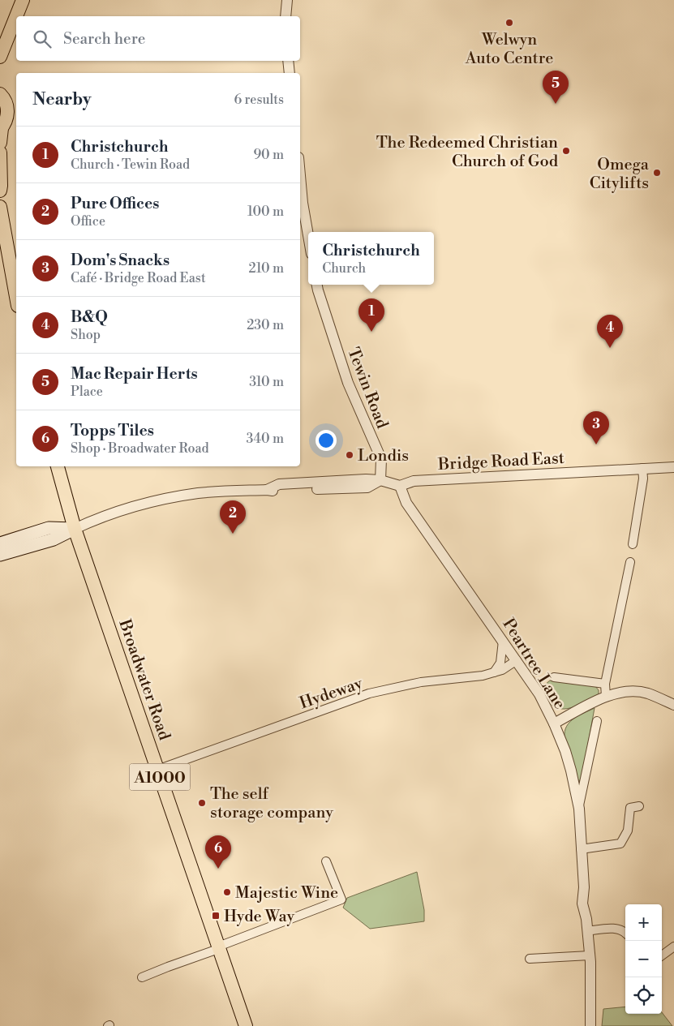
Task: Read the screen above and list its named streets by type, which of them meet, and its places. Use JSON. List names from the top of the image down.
{
  "streets": {
    "main road": ["Broadwater Road", "A1000"],
    "street": [
      "Tewin Road",
      "Bridge Road East",
      "Peartree Lane",
      "Hydeway"
    ]
  },
  "crossings": [
    ["Bridge Road East", "Peartree Lane"],
    ["Peartree Lane", "Hydeway"],
    ["Broadwater Road", "Hydeway"],
    ["Broadwater Road", "A1000"]
  ],
  "places": {
    "other": [
      "Welwyn Auto Centre",
      "The Redeemed Christian Church of God",
      "Omega Citylifts",
      "Londis",
      "The self storage company",
      "Majestic Wine"
    ],
    "transit": ["Hyde Way"]
  },
  "page": {
    "search": "Search here",
    "pins": [
      "5",
      "1",
      "4",
      "3",
      "2",
      "6"
    ],
    "heading": ["Nearby", "6 results"],
    "list": [
      {
        "mark": "1",
        "name": "Christchurch",
        "note": "Church · Tewin Road",
        "value": "90 m"
      },
      {
        "mark": "2",
        "name": "Pure Offices",
        "note": "Office",
        "value": "100 m"
      },
      {
        "mark": "3",
        "name": "Dom's Snacks",
        "note": "Café · Bridge Road East",
        "value": "210 m"
      },
      {
        "mark": "4",
        "name": "B&Q",
        "note": "Shop",
        "value": "230 m"
      },
      {
        "mark": "5",
        "name": "Mac Repair Herts",
        "note": "Place",
        "value": "310 m"
      },
      {
        "mark": "6",
        "name": "Topps Tiles",
        "note": "Shop · Broadwater Road",
        "value": "340 m"
      }
    ],
    "popup": ["Christchurch", "Church"],
    "map_buttons": ["+", "−"]
  }
}
